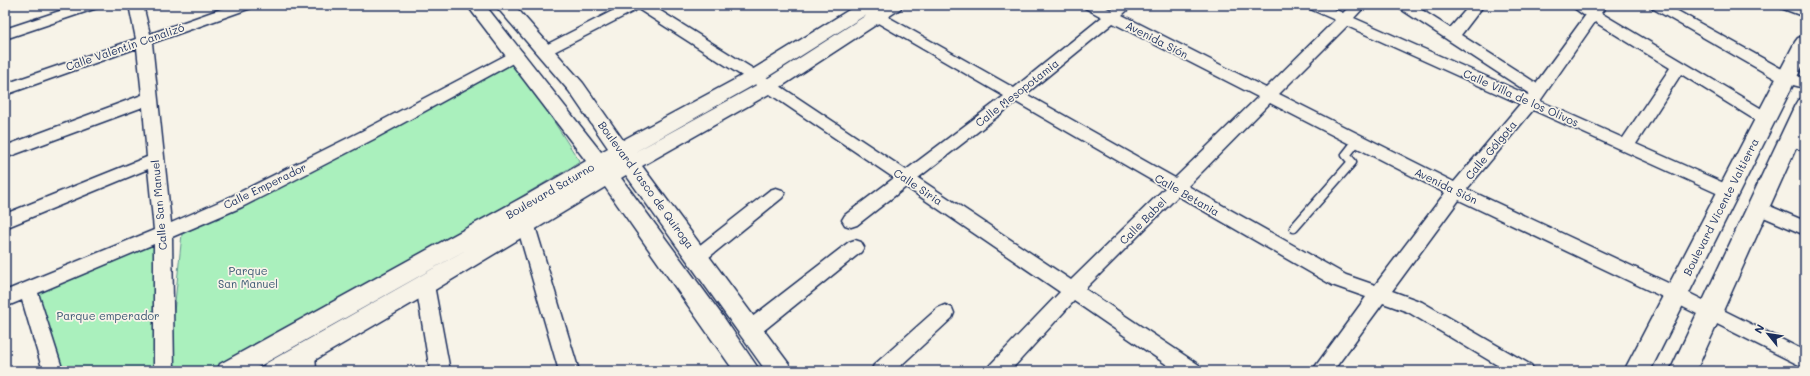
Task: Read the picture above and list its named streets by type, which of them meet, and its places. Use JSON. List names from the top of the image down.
{
  "streets": {
    "main road": ["Boulevard Vicente Valtierra"],
    "street": [
      "Avenida Sión",
      "Calle Valentín Canalizó",
      "Calle Mesopotamia",
      "Calle Villa de los Olivos",
      "Calle Gólgota",
      "Boulevard Vasco de Quiroga",
      "Calle Emperador",
      "Calle Siria",
      "Boulevard Saturno",
      "Calle Betania",
      "Calle San Manuel",
      "Calle Babel"
    ]
  },
  "crossings": [
    ["Avenida Sión", "Calle Mesopotamia"],
    ["Avenida Sión", "Calle Gólgota"],
    ["Avenida Sión", "Boulevard Vicente Valtierra"],
    ["Avenida Sión", "Calle Babel"],
    ["Calle Valentín Canalizó", "Calle San Manuel"],
    ["Calle Mesopotamia", "Calle Siria"],
    ["Calle Mesopotamia", "Calle Betania"],
    ["Calle Villa de los Olivos", "Calle Gólgota"],
    ["Calle Villa de los Olivos", "Boulevard Vicente Valtierra"],
    ["Calle Villa de los Olivos", "Calle Babel"],
    ["Calle Gólgota", "Calle Betania"],
    ["Boulevard Vasco de Quiroga", "Boulevard Saturno"],
    ["Calle Emperador", "Calle San Manuel"],
    ["Calle Siria", "Boulevard Saturno"],
    ["Calle Siria", "Calle Babel"],
    ["Boulevard Saturno", "Calle Betania"],
    ["Calle Betania", "Calle Babel"]
  ],
  "parks": ["Parque San Manuel", "Parque emperador"],
  "north": "top left"
}
